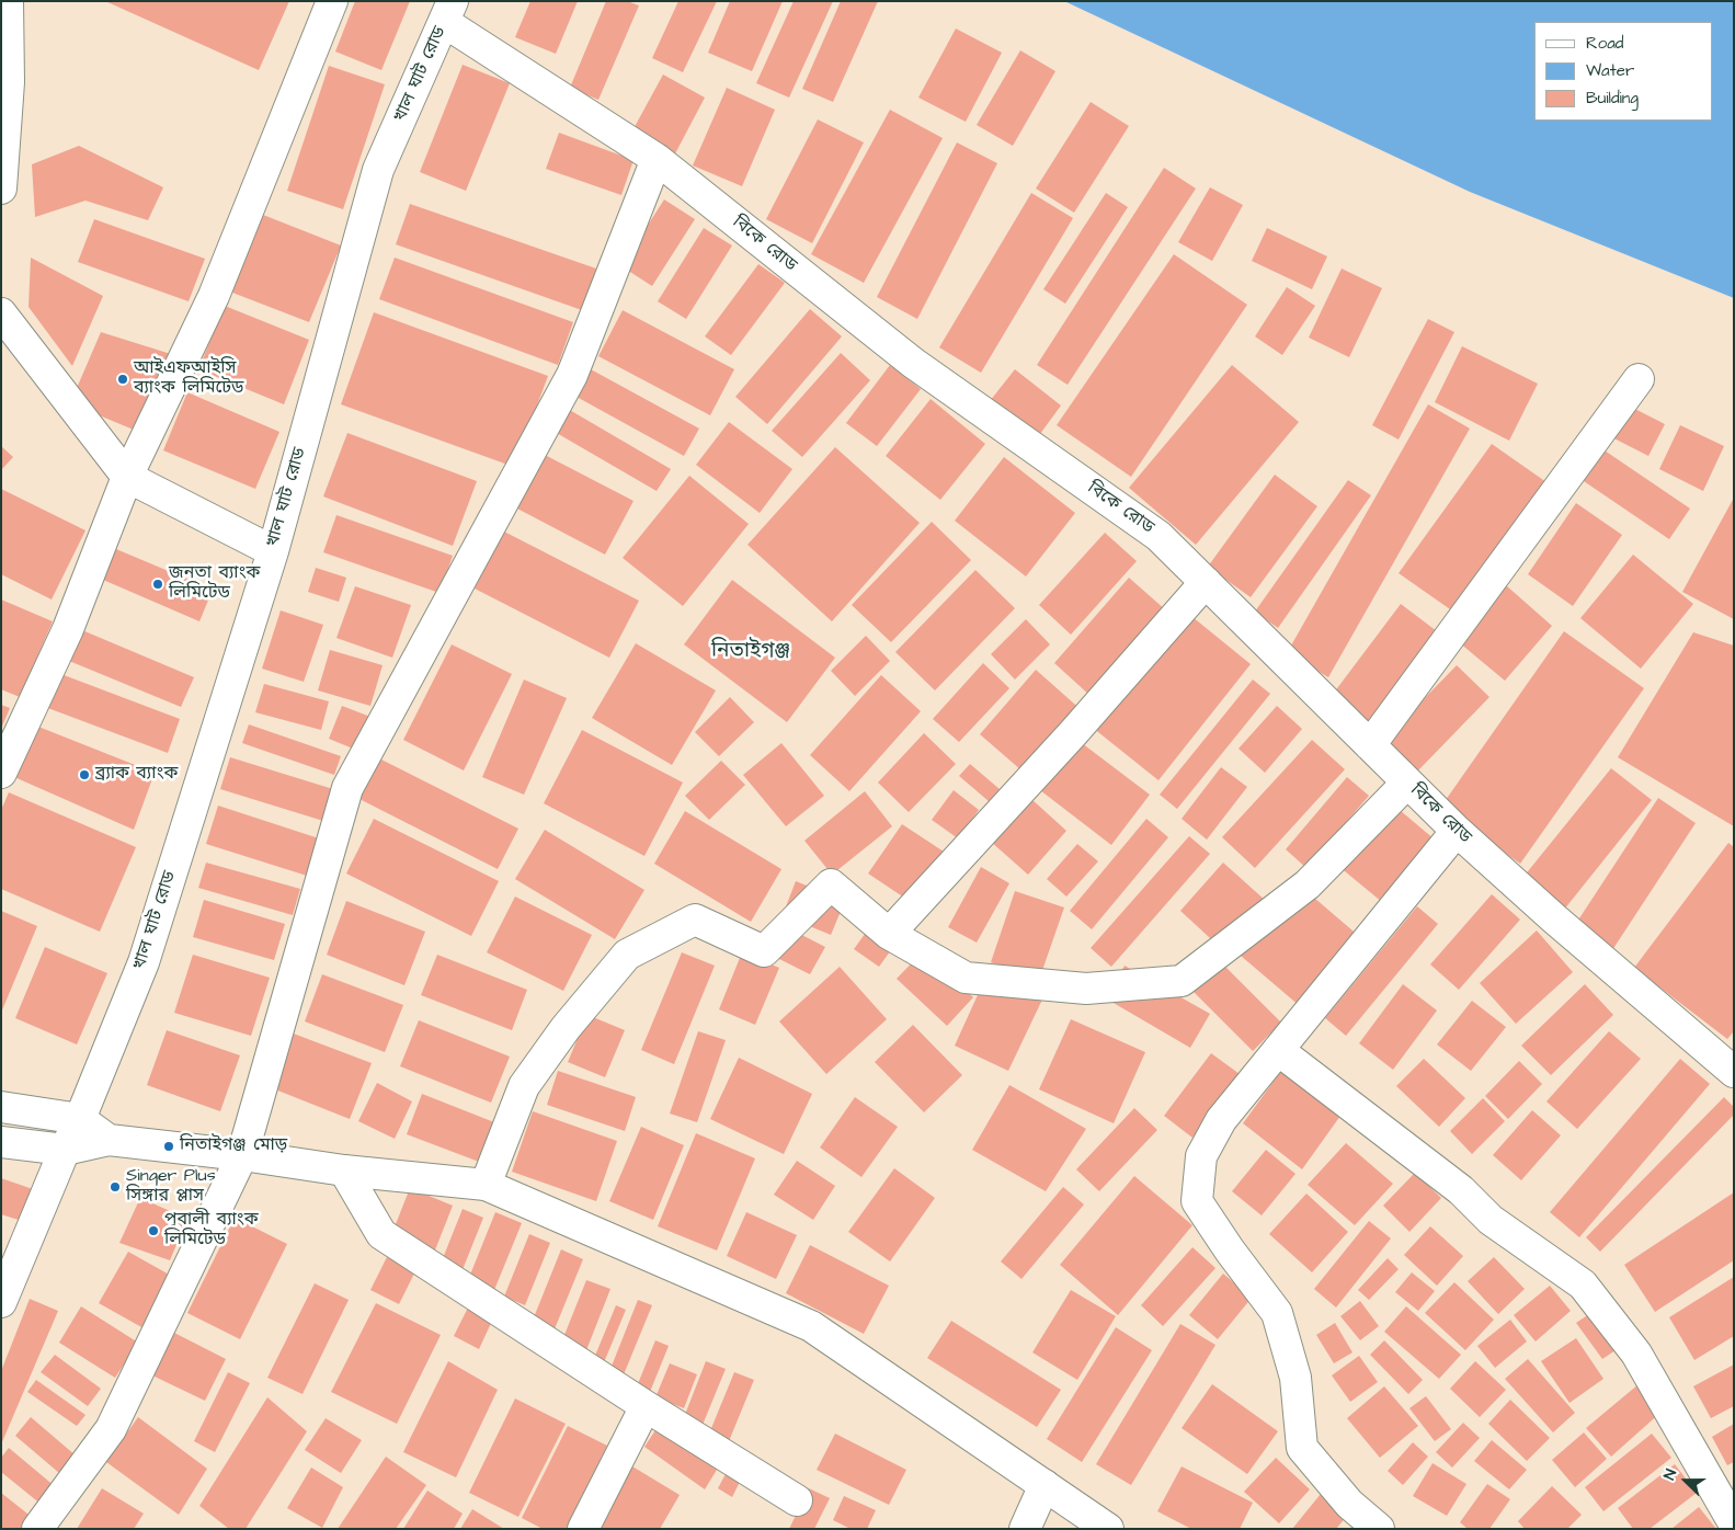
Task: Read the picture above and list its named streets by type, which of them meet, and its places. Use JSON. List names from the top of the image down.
{
  "streets": {
    "street": ["খাল ঘাট রোড", "বিকে রোড"]
  },
  "crossings": [
    ["খাল ঘাট রোড", "বিকে রোড"]
  ],
  "districts": ["নিতাইগঞ্জ"],
  "places": [
    "আইএফআইসি ব্যাংক লিমিটেড",
    "জনতা ব্যাংক লিমিটেড",
    "ব্র্যাক ব্যাংক",
    "নিতাইগঞ্জ মোড়",
    "Singer Plus সিঙ্গার প্লাস",
    "পূবালী ব্যাংক লিমিটেড"
  ],
  "legend": ["Road", "Water", "Building"],
  "north": "left"
}
